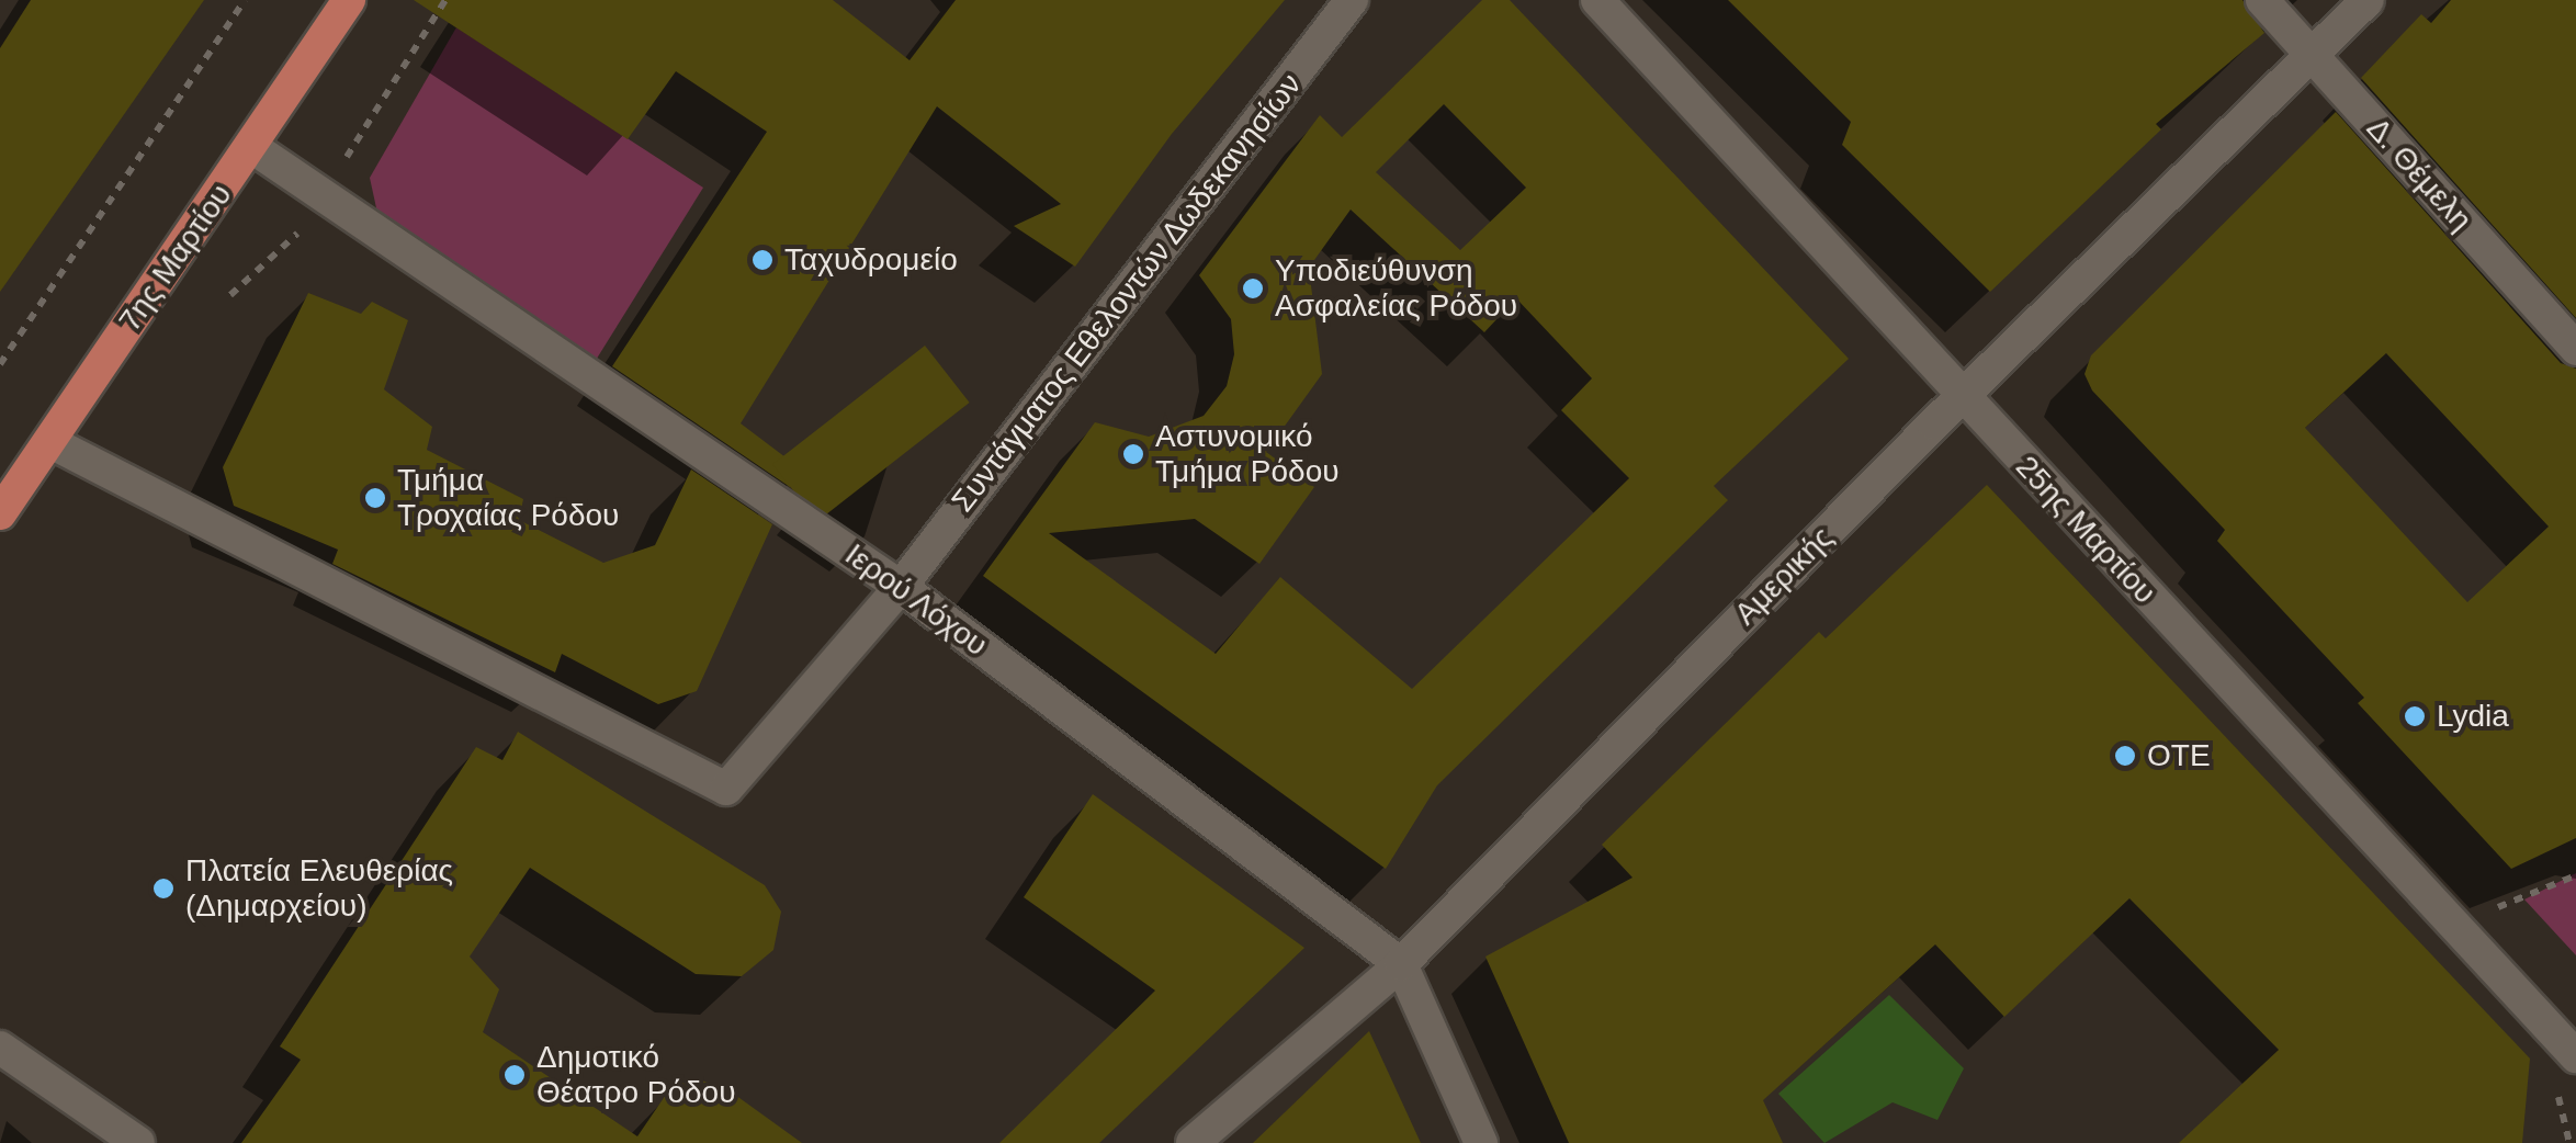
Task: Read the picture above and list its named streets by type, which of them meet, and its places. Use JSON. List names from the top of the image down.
{
  "streets": {
    "main road": ["7ης Μαρτίου"],
    "street": [
      "Δ. Θέμελη",
      "Συντάγματος Εθελοντών Δωδεκανησίων",
      "25ης Μαρτίου",
      "Αμερικής",
      "Ιερού Λόχου"
    ]
  },
  "crossings": [
    ["Δ. Θέμελη", "Αμερικής"],
    ["7ης Μαρτίου", "Συντάγματος Εθελοντών Δωδεκανησίων"],
    ["7ης Μαρτίου", "Ιερού Λόχου"],
    ["Συντάγματος Εθελοντών Δωδεκανησίων", "Ιερού Λόχου"],
    ["25ης Μαρτίου", "Αμερικής"],
    ["Αμερικής", "Ιερού Λόχου"]
  ],
  "places": [
    "Ταχυδρομείο",
    "Υποδιεύθυνση Ασφαλείας Ρόδου",
    "Αστυνομικό Τμήμα Ρόδου",
    "Τμήμα Τροχαίας Ρόδου",
    "Lydia",
    "ΟΤΕ",
    "Πλατεία Ελευθερίας (Δημαρχείου)",
    "Δημοτικό Θέατρο Ρόδου"
  ]
}
